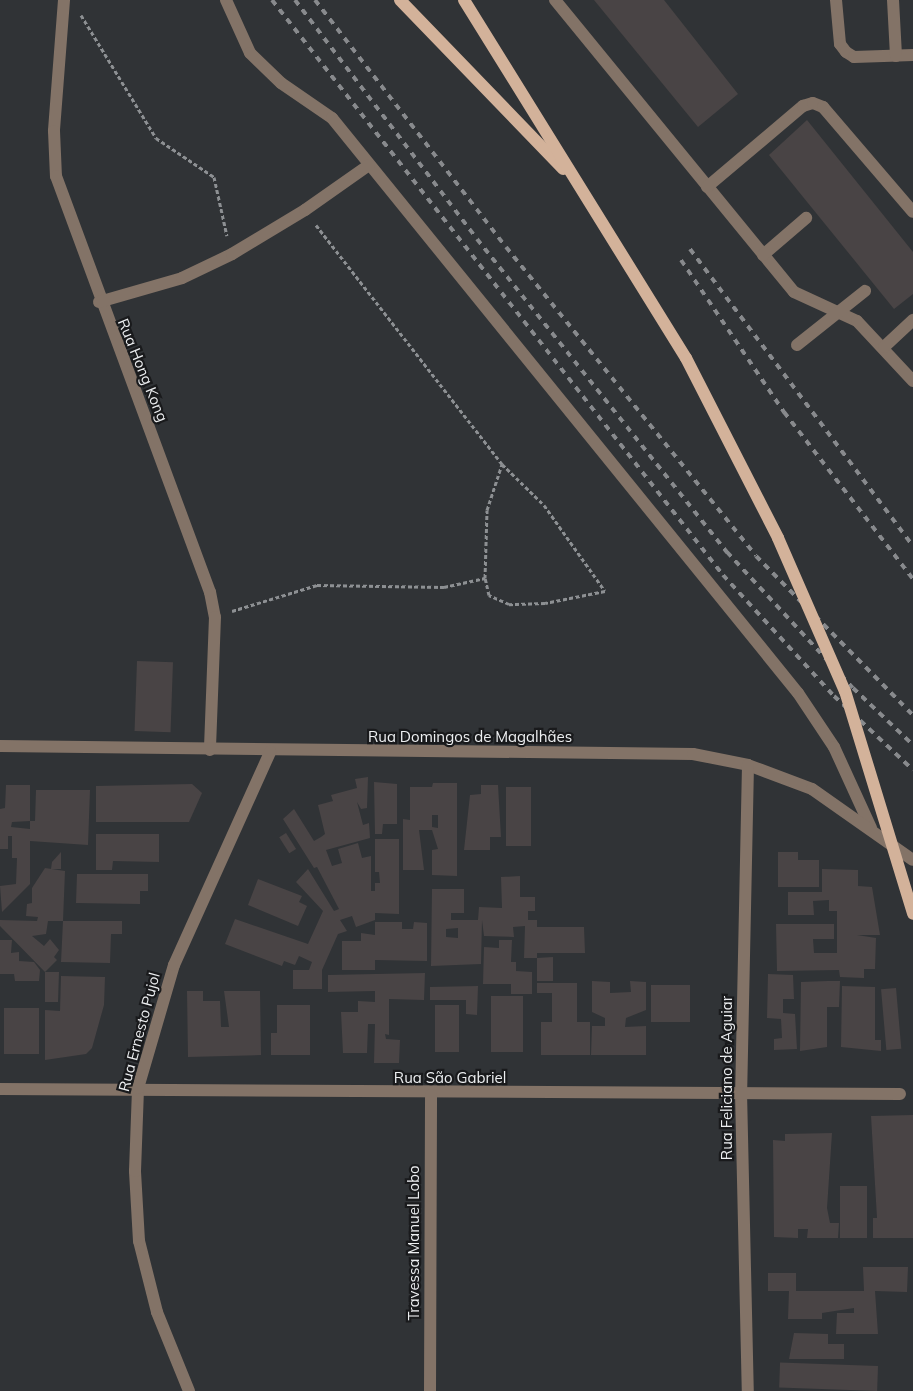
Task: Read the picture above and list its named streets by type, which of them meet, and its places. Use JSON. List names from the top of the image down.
{
  "streets": {
    "street": [
      "Rua Hong Kong",
      "Rua Domingos de Magalhães",
      "Rua Ernesto Pujol",
      "Rua São Gabriel",
      "Rua Feliciano de Aguiar",
      "Travessa Manuel Lobo"
    ]
  },
  "crossings": [
    ["Rua Hong Kong", "Rua Domingos de Magalhães"],
    ["Rua Domingos de Magalhães", "Rua Ernesto Pujol"],
    ["Rua Domingos de Magalhães", "Rua Feliciano de Aguiar"],
    ["Rua Ernesto Pujol", "Rua São Gabriel"],
    ["Rua São Gabriel", "Rua Feliciano de Aguiar"],
    ["Rua São Gabriel", "Travessa Manuel Lobo"]
  ]
}
